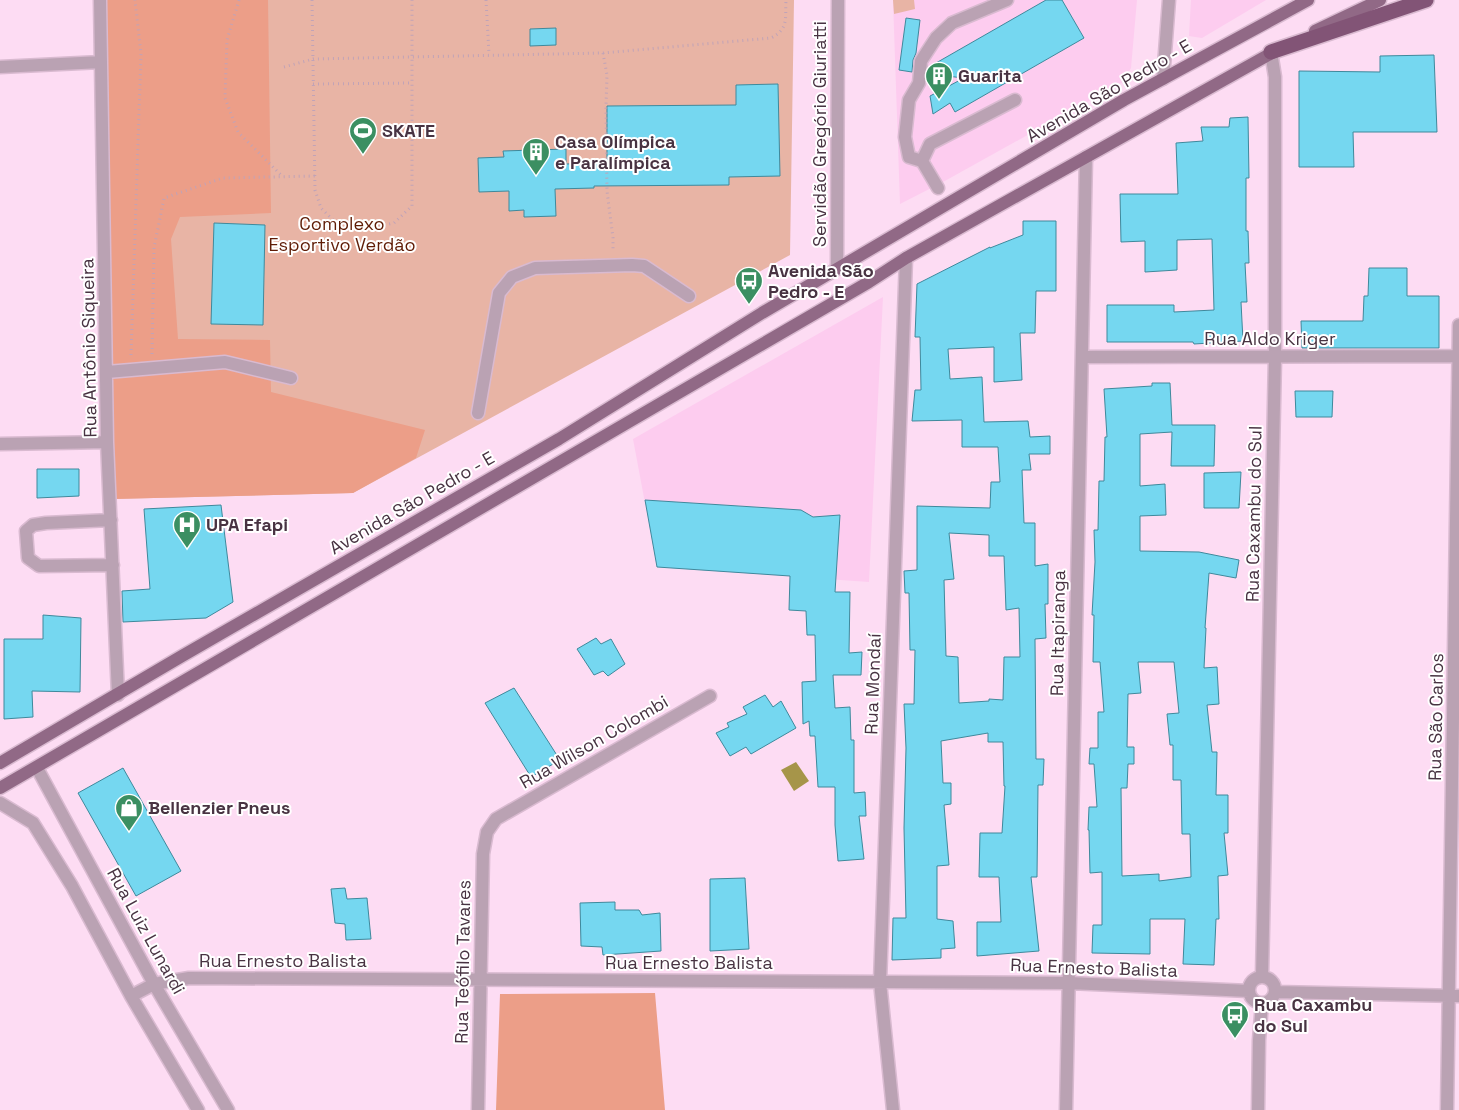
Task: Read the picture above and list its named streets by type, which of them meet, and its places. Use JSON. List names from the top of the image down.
{
  "streets": {
    "main road": ["Avenida São Pedro - E"],
    "street": [
      "Servidão Gregório Giuriatti",
      "Rua Aldo Kriger",
      "Rua Antônio Siqueira",
      "Rua Caxambu do Sul",
      "Rua Itapiranga",
      "Rua Mondaí",
      "Rua São Carlos",
      "Rua Wilson Colombi",
      "Rua Luiz Lunardi",
      "Rua Ernesto Balista",
      "Rua Teófilo Tavares"
    ]
  },
  "crossings": [
    ["Avenida São Pedro - E", "Servidão Gregório Giuriatti"],
    ["Avenida São Pedro - E", "Rua Antônio Siqueira"],
    ["Rua Aldo Kriger", "Rua Caxambu do Sul"],
    ["Rua Aldo Kriger", "Rua Itapiranga"],
    ["Rua Aldo Kriger", "Rua São Carlos"],
    ["Rua Caxambu do Sul", "Rua Ernesto Balista"],
    ["Rua Itapiranga", "Rua Ernesto Balista"],
    ["Rua Mondaí", "Rua Ernesto Balista"],
    ["Rua Wilson Colombi", "Rua Teófilo Tavares"],
    ["Rua Luiz Lunardi", "Rua Ernesto Balista"],
    ["Rua Ernesto Balista", "Rua Teófilo Tavares"]
  ],
  "parks": ["Complexo Esportivo Verdão"],
  "places": {
    "building": ["Guarita", "Casa Olímpica e Paralímpica"],
    "sports": ["SKATE"],
    "bus stop": ["Avenida São Pedro - E", "Rua Caxambu do Sul"],
    "hospital": ["UPA Efapi"],
    "shop": ["Bellenzier Pneus"]
  }
}
